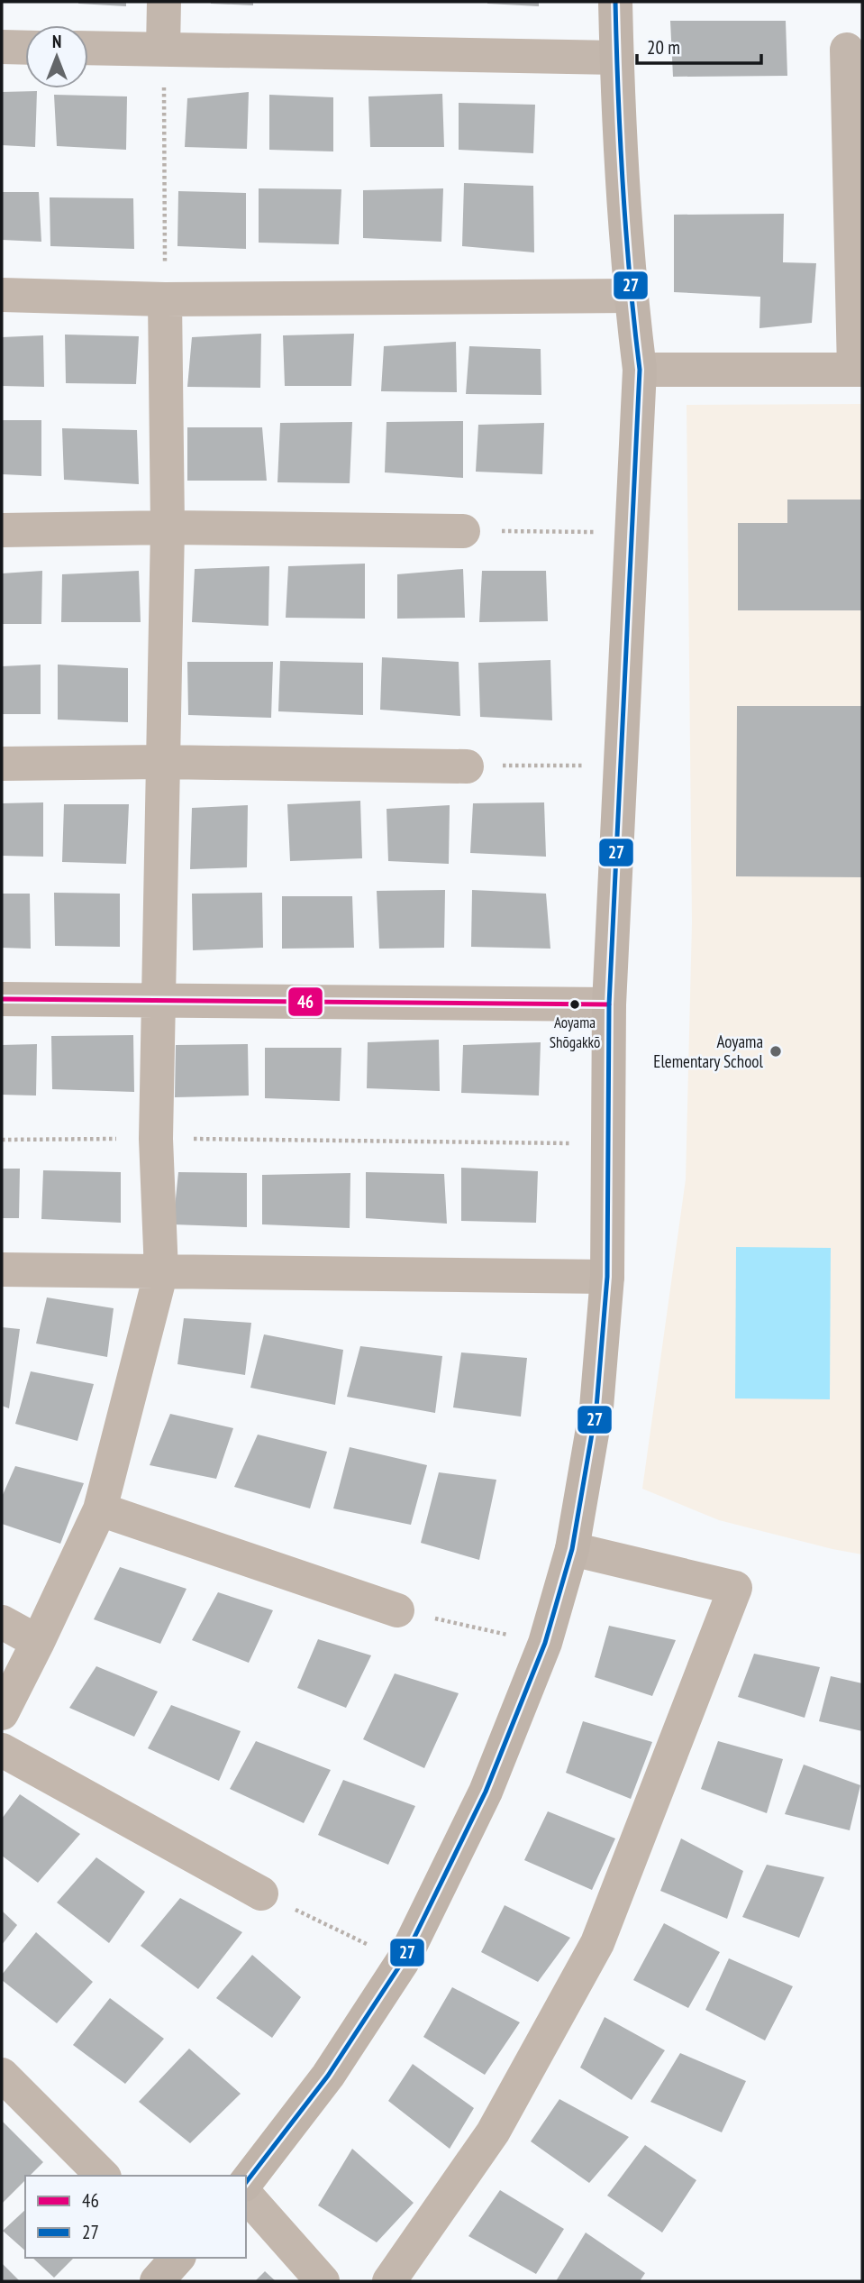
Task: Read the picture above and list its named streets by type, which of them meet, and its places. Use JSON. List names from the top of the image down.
{
  "places": ["Aoyama Shōgakkō", "Aoyama Elementary School"],
  "lines": ["transit line 27", "transit line 46"],
  "legend": ["46", "27"],
  "scale_bar": "20 m",
  "north": "top"
}
